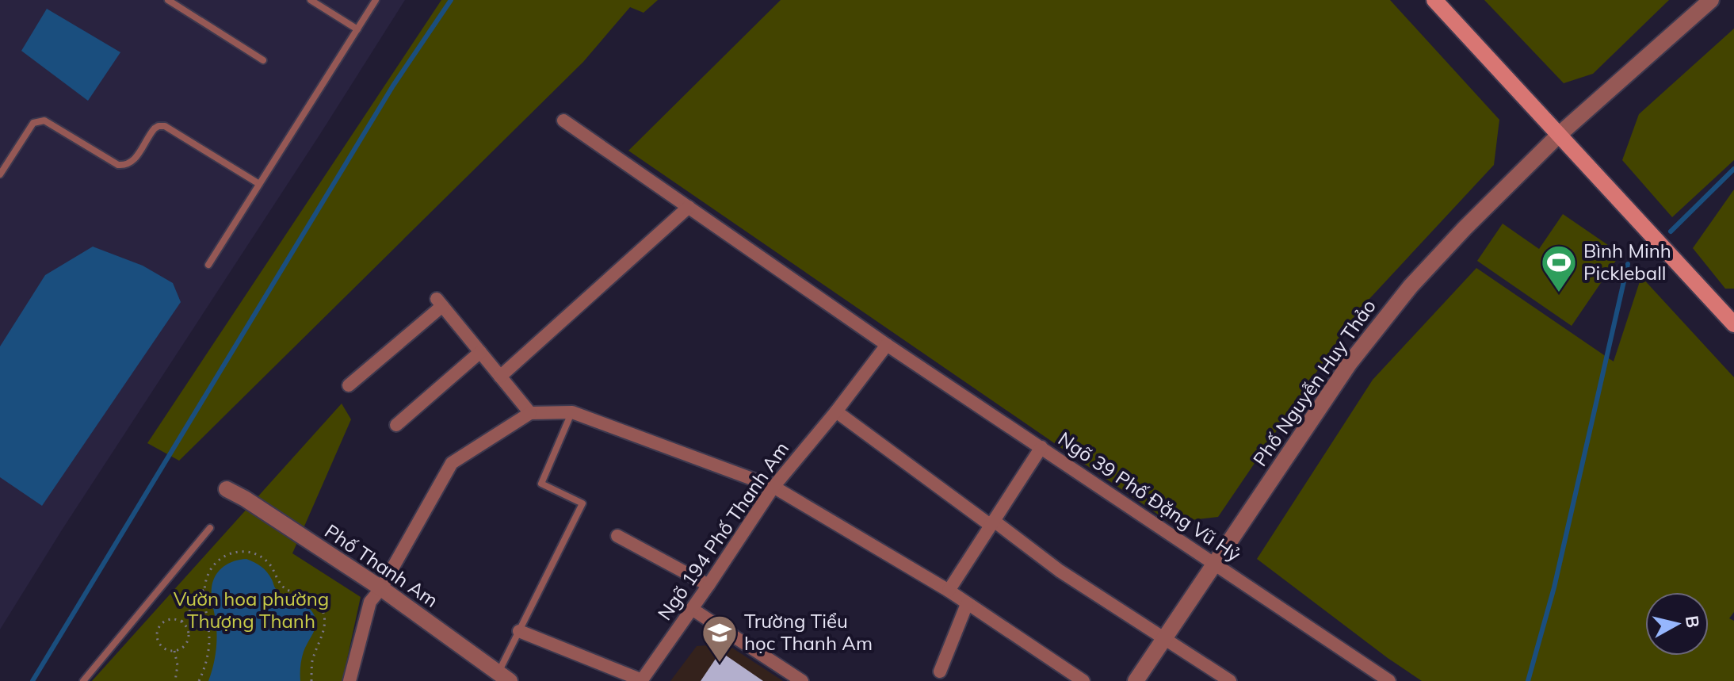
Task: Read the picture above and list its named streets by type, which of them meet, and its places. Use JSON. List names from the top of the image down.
{
  "streets": {
    "street": [
      "Phố Nguyễn Huy Thảo",
      "Ngõ 39 Phố Đặng Vũ Hỷ",
      "Ngõ 194 Phố Thanh Am",
      "Phố Thanh Am"
    ]
  },
  "crossings": [
    ["Phố Nguyễn Huy Thảo", "Ngõ 39 Phố Đặng Vũ Hỷ"],
    ["Ngõ 39 Phố Đặng Vũ Hỷ", "Ngõ 194 Phố Thanh Am"]
  ],
  "parks": ["Vườn hoa phường Thượng Thanh"],
  "places": {
    "sports": ["Bình Minh Pickleball"],
    "school or university": ["Trường Tiểu học Thanh Am"]
  },
  "north": "right"
}
